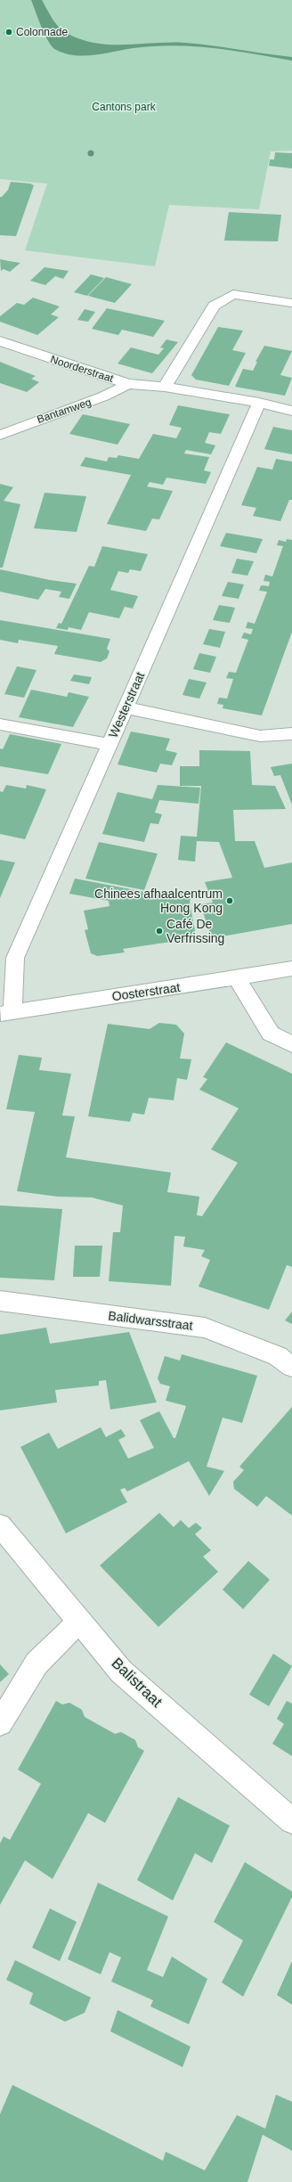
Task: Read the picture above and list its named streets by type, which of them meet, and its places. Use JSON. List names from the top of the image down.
{
  "streets": {
    "street": [
      "Noorderstraat",
      "Bantamweg",
      "Westerstraat",
      "Oosterstraat",
      "Balidwarsstraat",
      "Balistraat"
    ]
  },
  "crossings": [
    ["Noorderstraat", "Bantamweg"],
    ["Noorderstraat", "Westerstraat"],
    ["Westerstraat", "Oosterstraat"]
  ],
  "parks": ["Cantons park"],
  "places": ["Colonnade", "Chinees afhaalcentrum Hong Kong", "Café De Verfrissing"]
}
